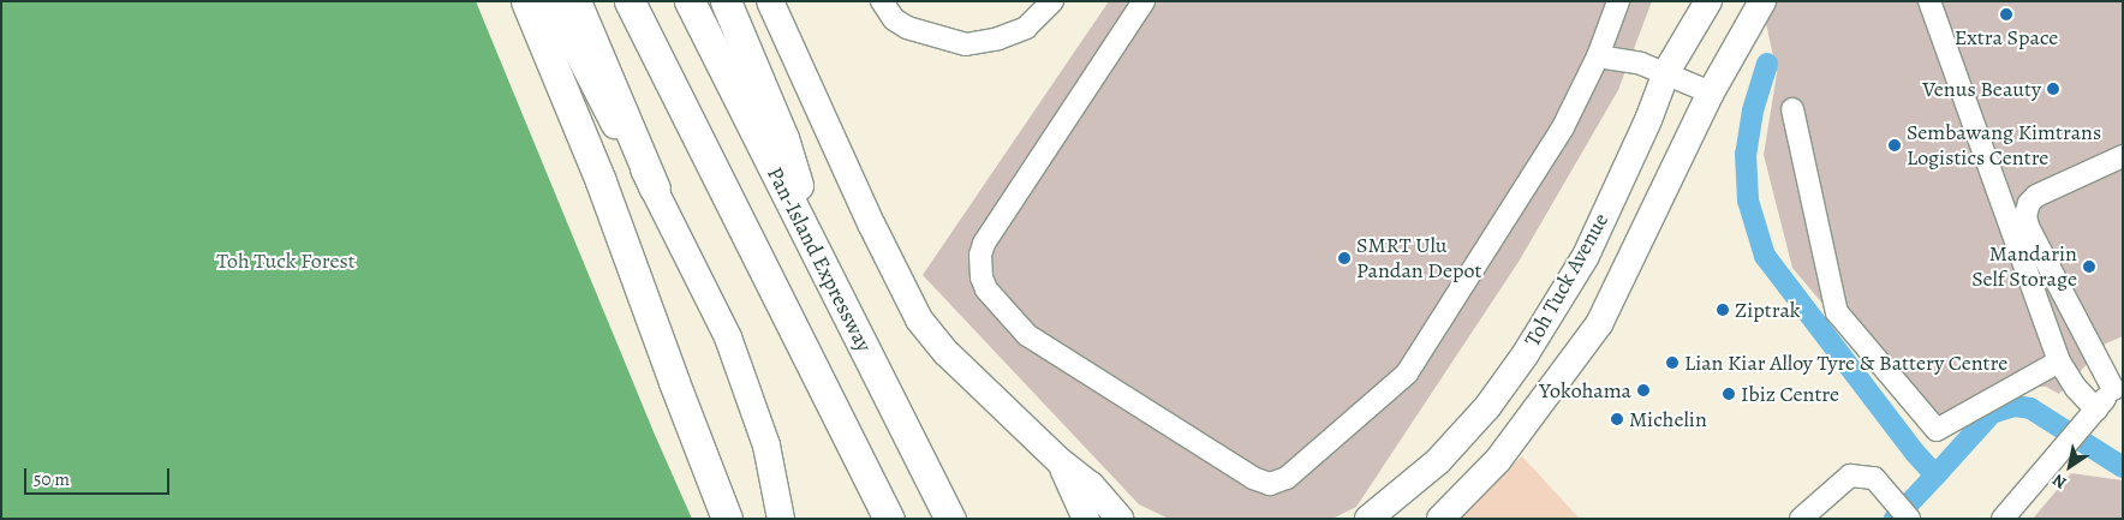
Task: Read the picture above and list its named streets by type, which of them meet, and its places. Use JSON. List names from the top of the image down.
{
  "streets": {
    "highway": ["Pan-Island Expressway"],
    "main road": ["Toh Tuck Avenue"]
  },
  "parks": ["Toh Tuck Forest"],
  "places": [
    "Extra Space",
    "Venus Beauty",
    "Sembawang Kimtrans Logistics Centre",
    "SMRT Ulu Pandan Depot",
    "Mandarin Self Storage",
    "Ziptrak",
    "Lian Kiar Alloy Tyre & Battery Centre",
    "Yokohama",
    "Ibiz Centre",
    "Michelin"
  ],
  "scale_bar": "50 m",
  "north": "bottom left"
}
